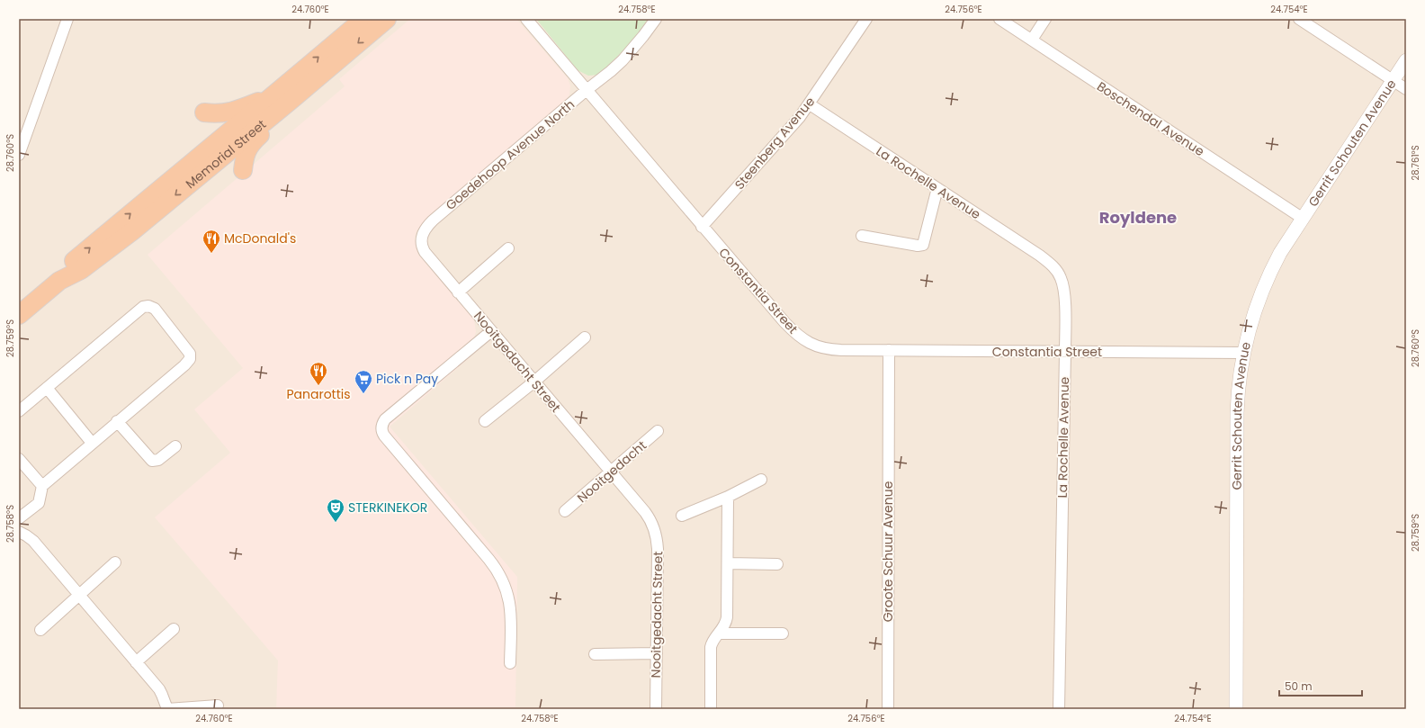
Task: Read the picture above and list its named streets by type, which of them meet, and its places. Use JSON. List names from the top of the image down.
{
  "streets": {
    "highway": ["Memorial Street"],
    "street": [
      "Boschendal Avenue",
      "Gerrit Schouten Avenue",
      "Steenberg Avenue",
      "Goedehoop Avenue North",
      "La Rochelle Avenue",
      "Constantia Street",
      "Nooitgedacht Street",
      "Nooitgedacht",
      "Groote Schuur Avenue"
    ]
  },
  "crossings": [
    ["Boschendal Avenue", "Gerrit Schouten Avenue"],
    ["Gerrit Schouten Avenue", "Constantia Street"],
    ["Steenberg Avenue", "La Rochelle Avenue"],
    ["Steenberg Avenue", "Constantia Street"],
    ["Goedehoop Avenue North", "Constantia Street"],
    ["Goedehoop Avenue North", "Nooitgedacht Street"],
    ["La Rochelle Avenue", "Constantia Street"],
    ["Constantia Street", "Groote Schuur Avenue"],
    ["Nooitgedacht Street", "Nooitgedacht"]
  ],
  "districts": ["Royldene"],
  "places": {
    "restaurant": ["McDonald's", "Panarottis"],
    "supermarket": ["Pick n Pay"],
    "theatre": ["STERKINEKOR"]
  },
  "scale_bar": "50 m",
  "coordinates": [
    "24.760°E",
    "24.758°E",
    "24.756°E",
    "24.754°E",
    "28.760°S",
    "28.761°S",
    "28.759°S",
    "28.758°S"
  ]
}
